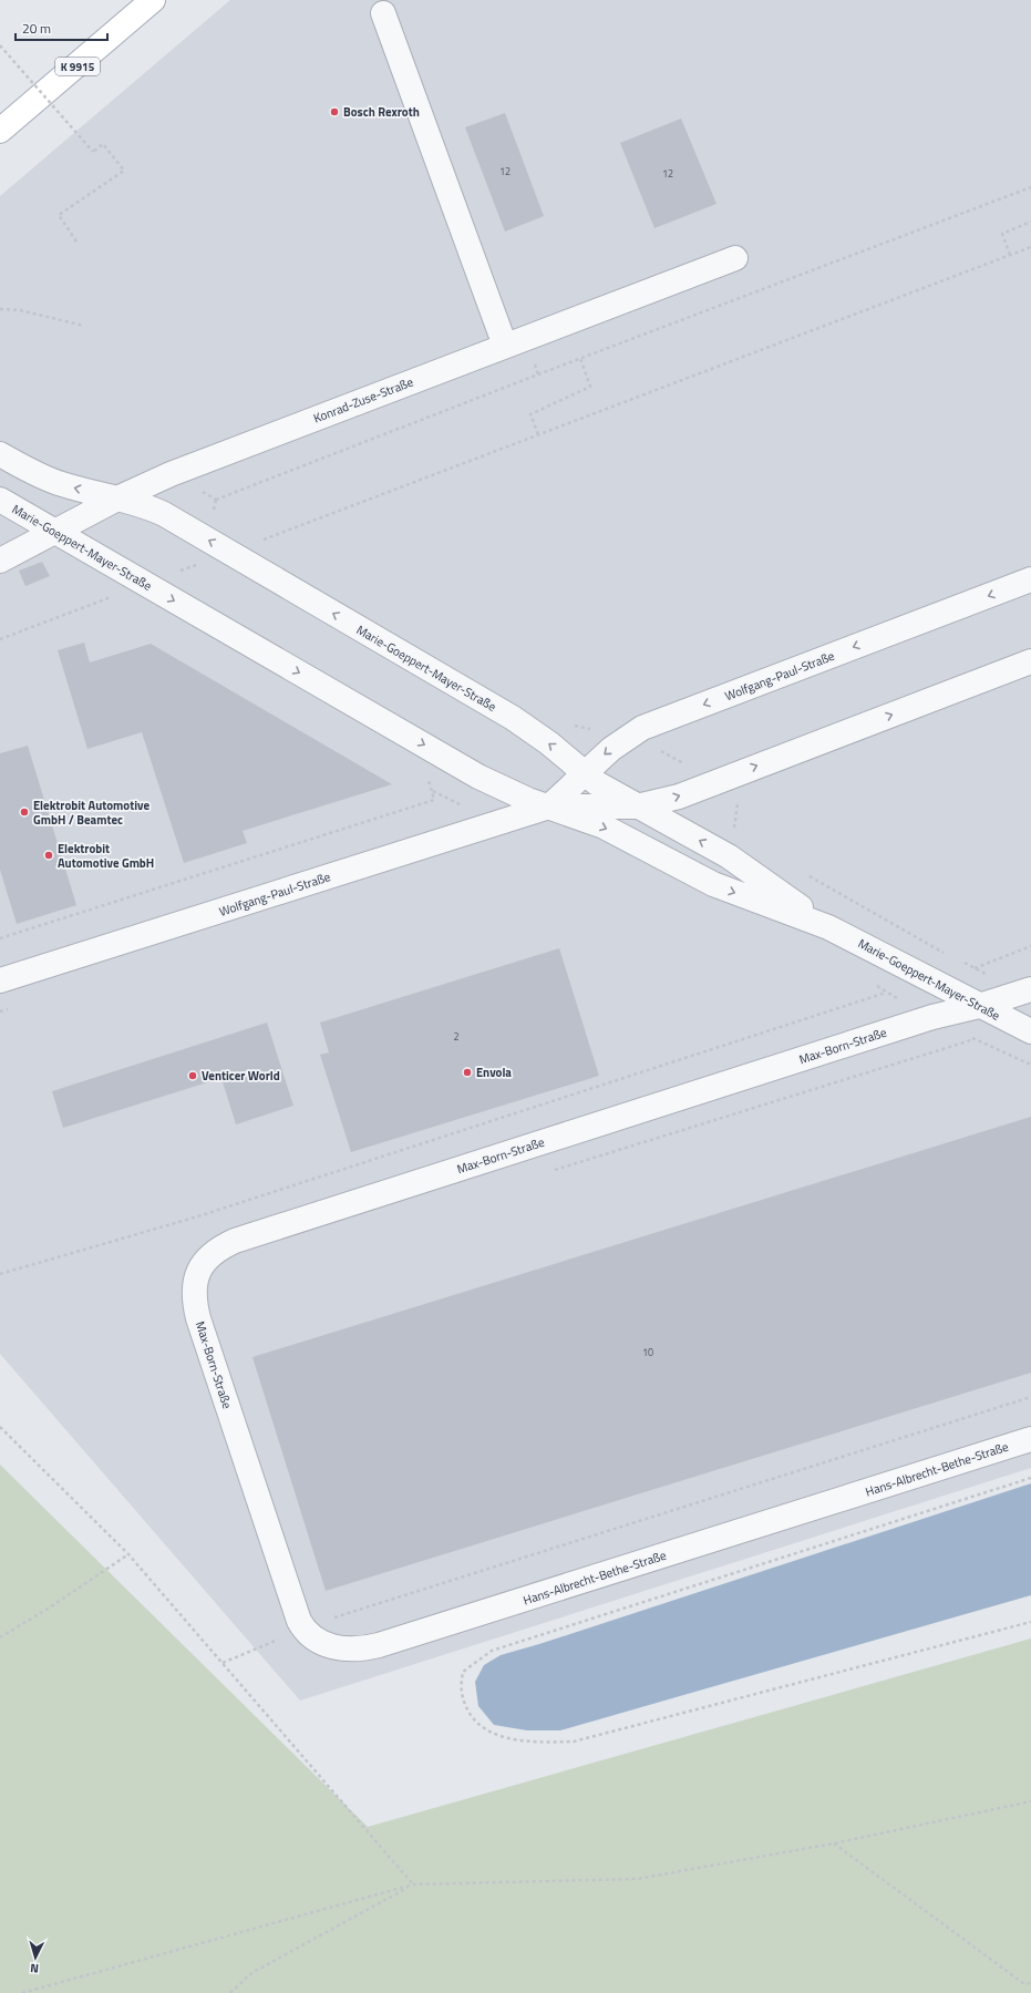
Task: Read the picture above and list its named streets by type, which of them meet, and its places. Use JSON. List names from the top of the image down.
{
  "streets": {
    "main road": ["K 9915"],
    "street": [
      "Konrad-Zuse-Straße",
      "Marie-Goeppert-Mayer-Straße",
      "Wolfgang-Paul-Straße",
      "Max-Born-Straße",
      "Hans-Albrecht-Bethe-Straße"
    ]
  },
  "crossings": [
    ["Konrad-Zuse-Straße", "Marie-Goeppert-Mayer-Straße"],
    ["Marie-Goeppert-Mayer-Straße", "Wolfgang-Paul-Straße"],
    ["Marie-Goeppert-Mayer-Straße", "Max-Born-Straße"],
    ["Max-Born-Straße", "Hans-Albrecht-Bethe-Straße"]
  ],
  "places": [
    "Bosch Rexroth",
    "Elektrobit Automotive GmbH / Beamtec",
    "Elektrobit Automotive GmbH",
    "Envola",
    "Venticer World"
  ],
  "house_numbers": [
    "12",
    "12",
    "2",
    "10"
  ],
  "scale_bar": "20 m",
  "north": "bottom"
}
